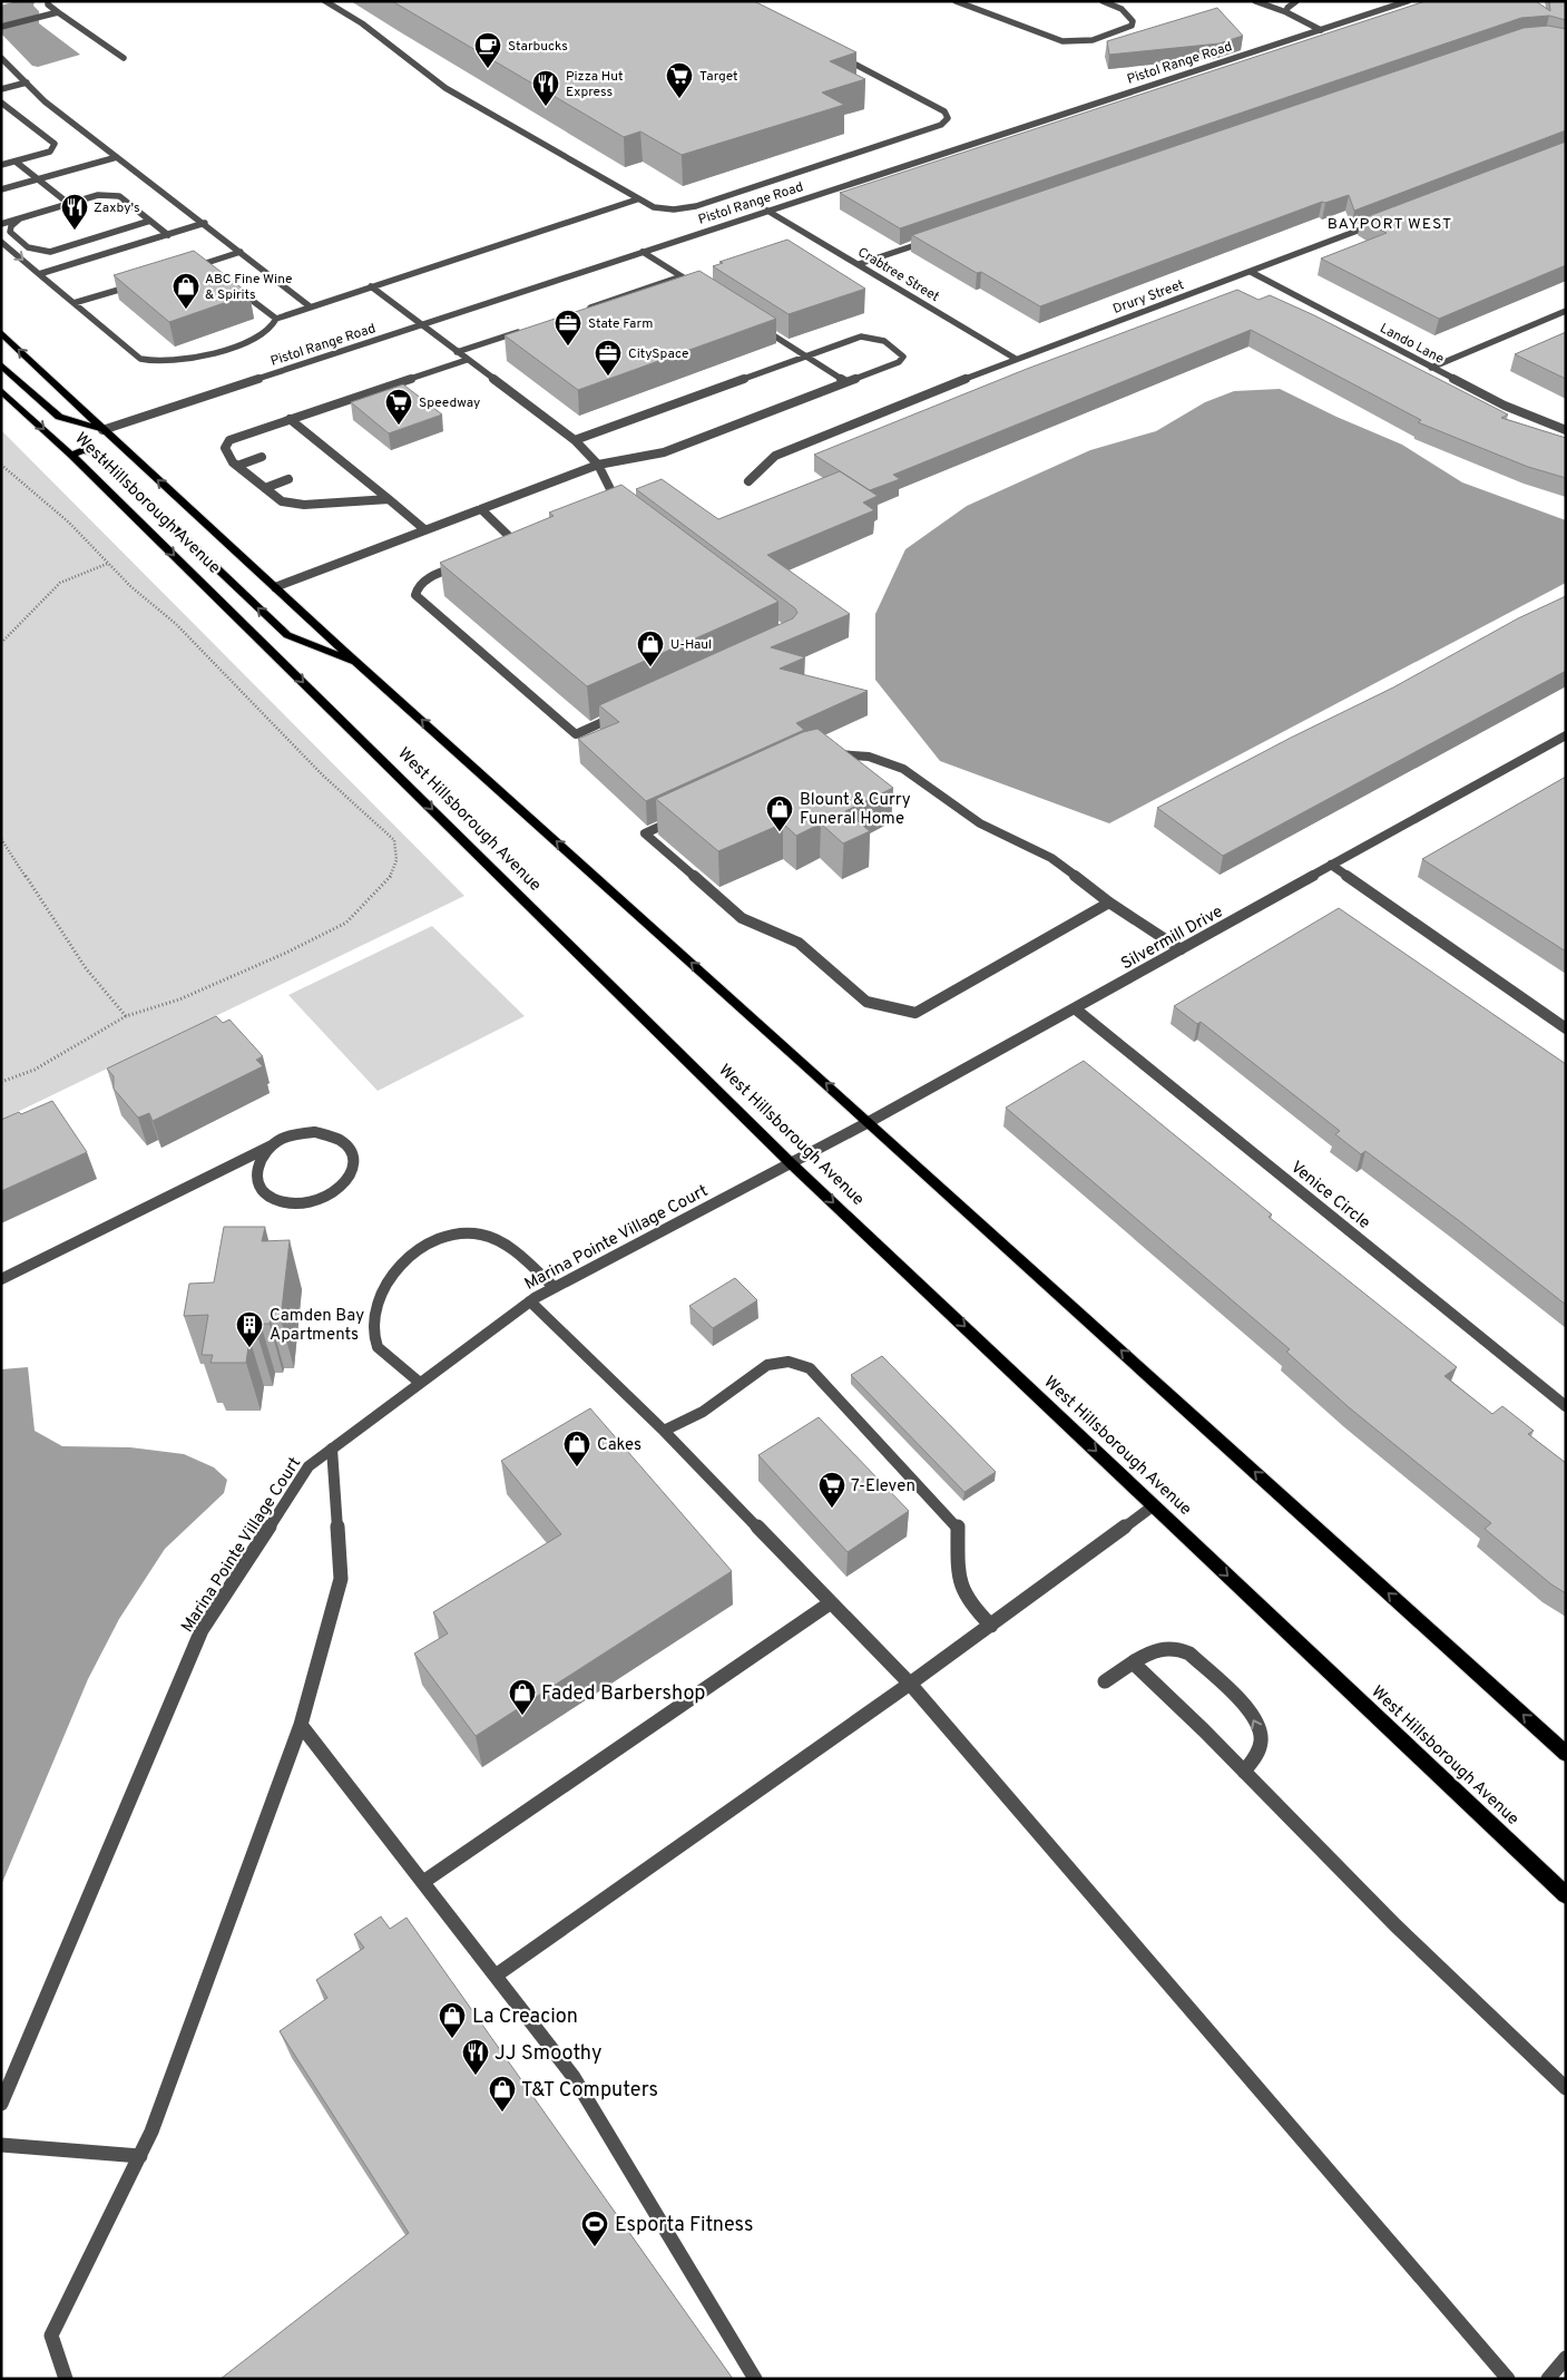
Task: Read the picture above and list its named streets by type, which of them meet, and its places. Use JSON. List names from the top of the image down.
{
  "streets": {
    "main road": ["West Hillsborough Avenue"],
    "street": [
      "Pistol Range Road",
      "Crabtree Street",
      "Drury Street",
      "Lando Lane",
      "Silvermill Drive",
      "Venice Circle",
      "Marina Pointe Village Court"
    ]
  },
  "crossings": [
    ["Pistol Range Road", "Crabtree Street"],
    ["Pistol Range Road", "West Hillsborough Avenue"],
    ["Crabtree Street", "Drury Street"],
    ["Drury Street", "Lando Lane"],
    ["West Hillsborough Avenue", "Silvermill Drive"],
    ["West Hillsborough Avenue", "Marina Pointe Village Court"],
    ["Silvermill Drive", "Venice Circle"],
    ["Silvermill Drive", "Marina Pointe Village Court"]
  ],
  "districts": ["BAYPORT WEST"],
  "places": {
    "cafe": ["Starbucks"],
    "supermarket": ["Target", "Speedway", "7-Eleven"],
    "restaurant": ["Pizza Hut Express", "Zaxby's", "JJ Smoothy"],
    "shop": [
      "ABC Fine Wine & Spirits",
      "U-Haul",
      "Blount & Curry Funeral Home",
      "Cakes",
      "Faded Barbershop",
      "La Creacion",
      "T&T Computers"
    ],
    "office": ["State Farm", "CitySpace"],
    "building": ["Camden Bay Apartments"],
    "sports": ["Esporta Fitness"]
  }
}
